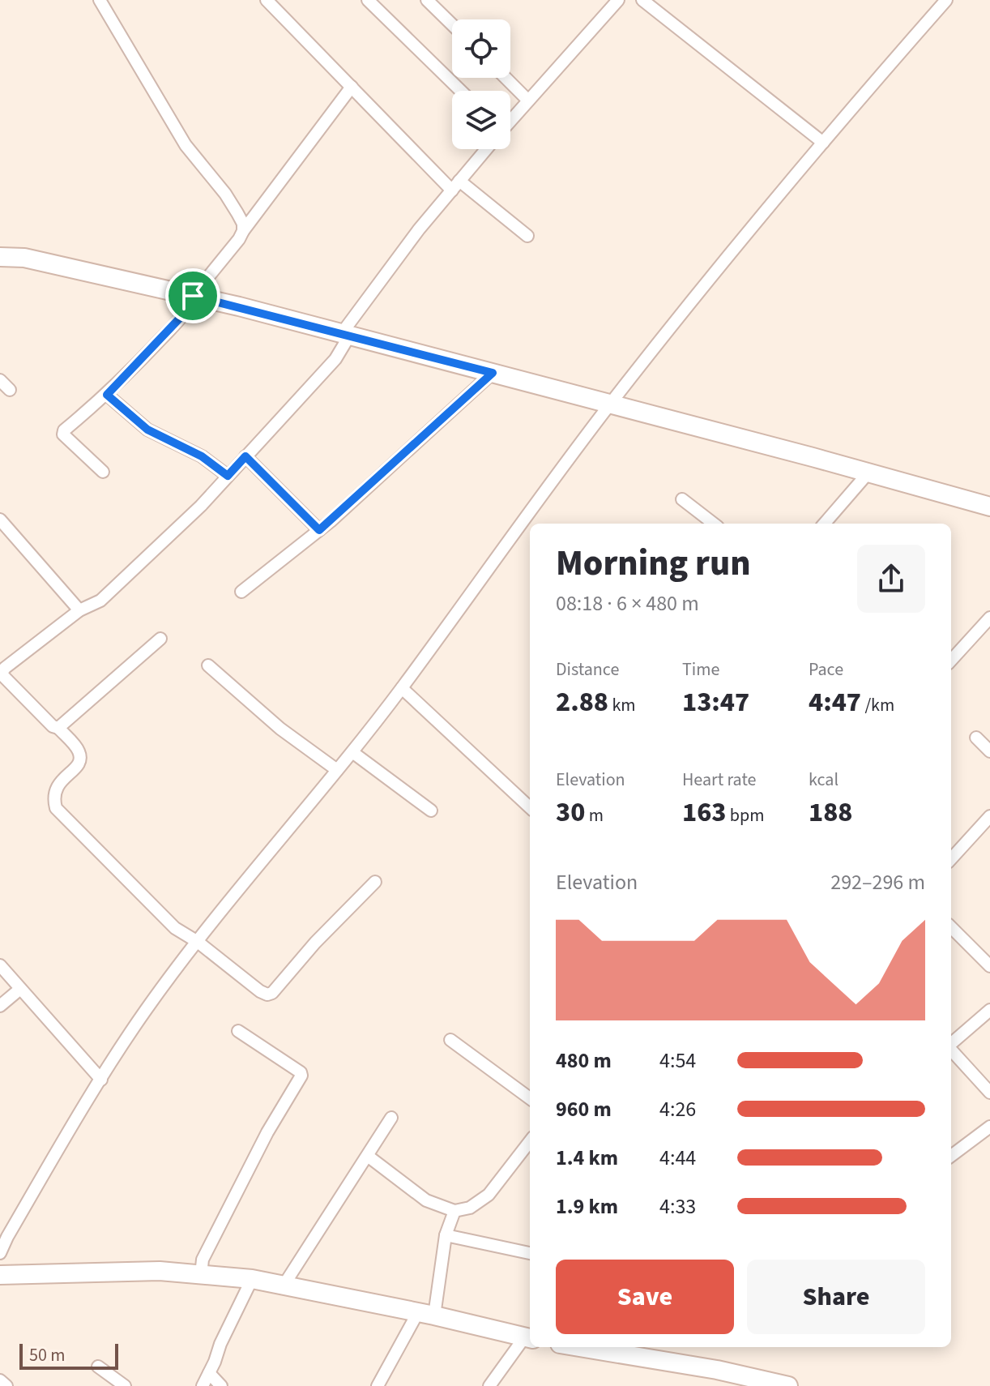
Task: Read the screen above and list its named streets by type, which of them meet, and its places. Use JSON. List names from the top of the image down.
{
  "scale_bar": "50 m",
  "page": {
    "heading": ["Morning run", "08:18 · 6 × 480 m"],
    "stats": [
      ["Distance", "2.88 km"],
      ["Time", "13:47"],
      ["Pace", "4:47 /km"],
      ["Elevation", "30 m"],
      ["Heart rate", "163 bpm"],
      ["kcal", "188"]
    ],
    "chart": ["Elevation", "292–296 m"],
    "list": [
      {
        "name": "480 m",
        "note": "4:54"
      },
      {
        "name": "960 m",
        "note": "4:26"
      },
      {
        "name": "1.4 km",
        "note": "4:44"
      },
      {
        "name": "1.9 km",
        "note": "4:33"
      }
    ],
    "buttons": ["Save", "Share"],
    "scale": "50 m"
  }
}
